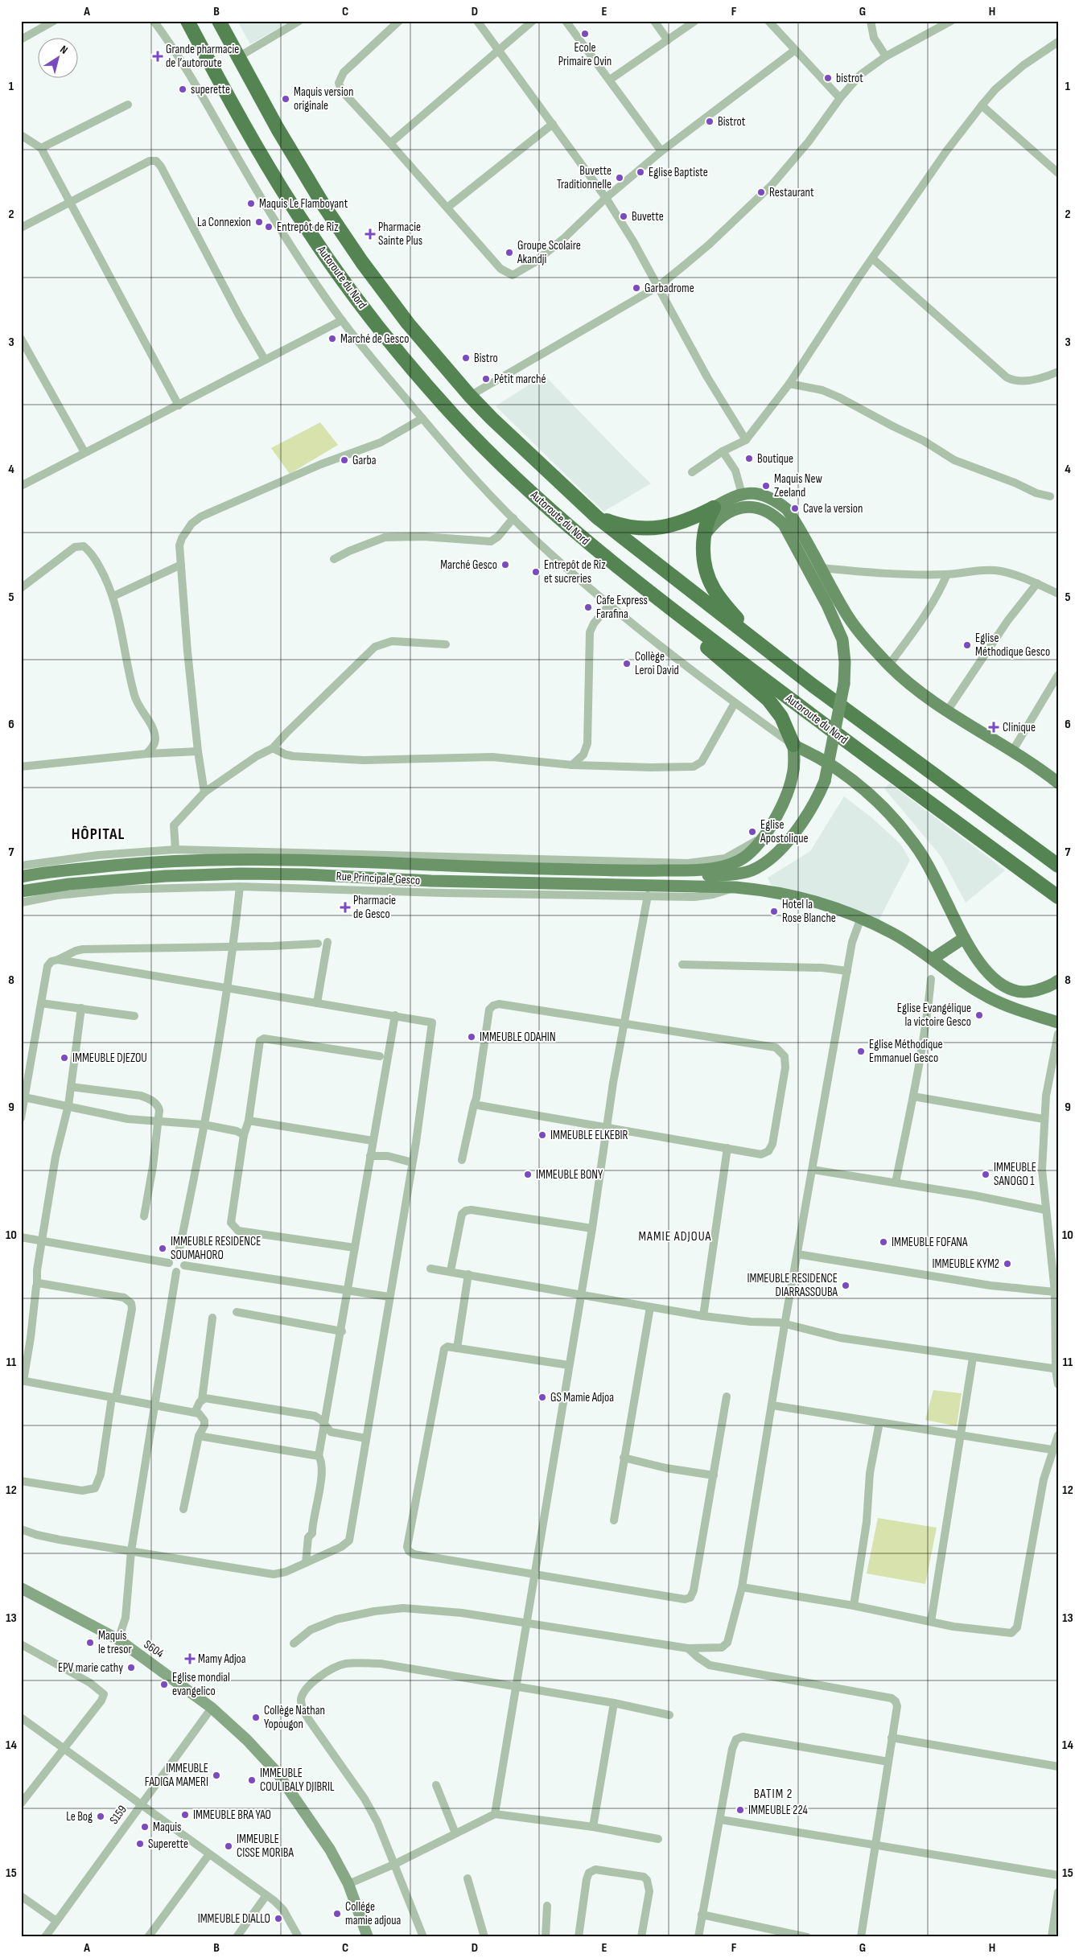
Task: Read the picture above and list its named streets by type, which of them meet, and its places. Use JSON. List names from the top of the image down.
{
  "streets": {
    "highway": ["Autoroute du Nord"],
    "main road": ["Rue Principale Gesco"],
    "street": ["S604", "S159"]
  },
  "crossings": [
    ["S604", "S159"]
  ],
  "districts": ["HÔPITAL", "MAMIE ADJOUA", "BATIM 2"],
  "places": {
    "other": [
      "Ecole Primaire Ovin",
      "bistrot",
      "superette",
      "Maquis version originale",
      "Bistrot",
      "Eglise Baptiste",
      "Buvette Traditionnelle",
      "Restaurant",
      "Maquis Le Flamboyant",
      "Buvette",
      "La Connexion",
      "Entrepôt de Riz",
      "Groupe Scolaire Akandji",
      "Garbadrome",
      "Marché de Gesco",
      "Bistro",
      "Pétit marché",
      "Boutique",
      "Garba",
      "Maquis New Zeeland",
      "Cave la version",
      "Marché Gesco",
      "Entrepôt de Riz et sucreries",
      "Cafe Express Farafina",
      "Eglise Méthodique Gesco",
      "Collège Leroi David",
      "Eglise Apostolique",
      "Hotel la Rose Blanche",
      "Eglise Evangélique la victoire Gesco",
      "IMMEUBLE ODAHIN",
      "Eglise Méthodique Emmanuel Gesco",
      "IMMEUBLE DJEZOU",
      "IMMEUBLE ELKEBIR",
      "IMMEUBLE BONY",
      "IMMEUBLE SANOGO 1",
      "IMMEUBLE FOFANA",
      "IMMEUBLE RESIDENCE SOUMAHORO",
      "IMMEUBLE KYM2",
      "IMMEUBLE RESIDENCE DIARRASSOUBA",
      "GS Mamie Adjoa",
      "Maquis le tresor",
      "EPV marie cathy",
      "Eglise mondial evangelico",
      "Collège Nathan Yopougon",
      "IMMEUBLE FADIGA MAMERI",
      "IMMEUBLE COULIBALY DJIBRIL",
      "IMMEUBLE 224",
      "IMMEUBLE BRA YAO",
      "Le Bog",
      "Maquis",
      "Superette",
      "IMMEUBLE CISSE MORIBA",
      "Collége mamie adjoua",
      "IMMEUBLE DIALLO"
    ],
    "health": [
      "Grande pharmacie de l’autoroute",
      "Pharmacie Sainte Plus",
      "Clinique",
      "Pharmacie de Gesco",
      "Mamy Adjoa"
    ]
  },
  "north": "top right",
  "grid": {
    "columns": [
      "A",
      "B",
      "C",
      "D",
      "E",
      "F",
      "G",
      "H"
    ],
    "rows": [
      "1",
      "2",
      "3",
      "4",
      "5",
      "6",
      "7",
      "8",
      "9",
      "10",
      "11",
      "12",
      "13",
      "14",
      "15"
    ]
  }
}
